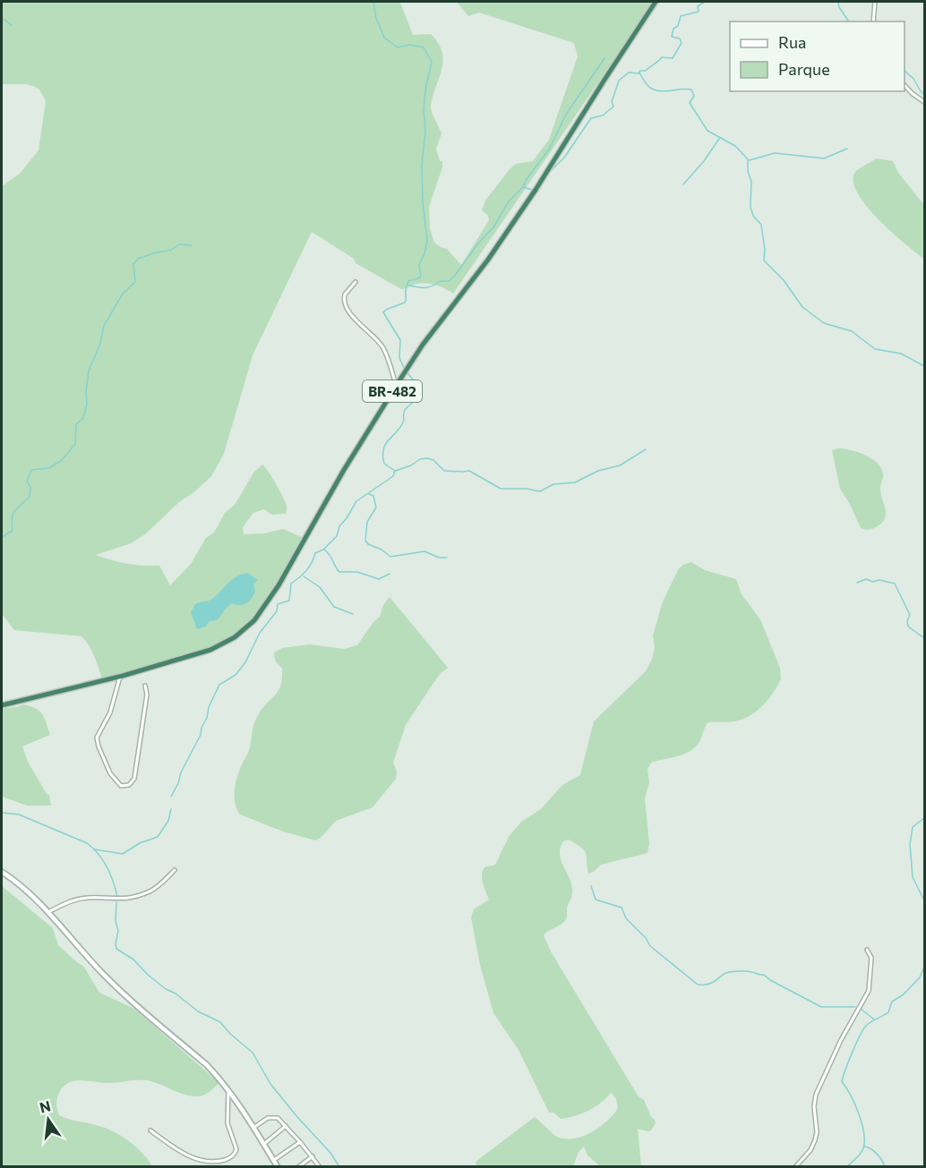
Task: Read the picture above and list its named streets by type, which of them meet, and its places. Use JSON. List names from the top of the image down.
{
  "streets": {
    "highway": ["BR-482"]
  },
  "legend": ["Rua", "Parque"],
  "north": "top"
}
